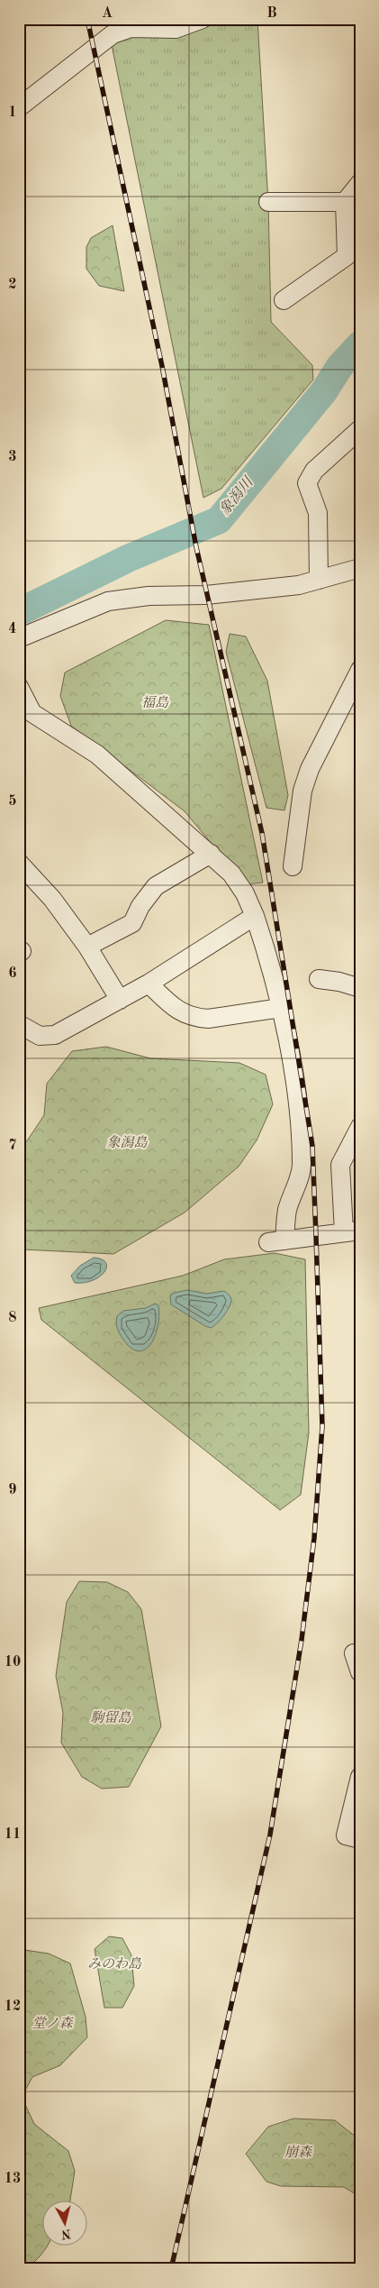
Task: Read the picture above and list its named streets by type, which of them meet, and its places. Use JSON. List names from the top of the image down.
{
  "water": ["象潟川"],
  "parks": [
    "福島",
    "象潟島",
    "駒留島",
    "みのわ島",
    "堂ノ森",
    "崩森"
  ],
  "north": "bottom",
  "grid": {
    "columns": ["A", "B"],
    "rows": [
      "1",
      "2",
      "3",
      "4",
      "5",
      "6",
      "7",
      "8",
      "9",
      "10",
      "11",
      "12",
      "13"
    ]
  }
}
